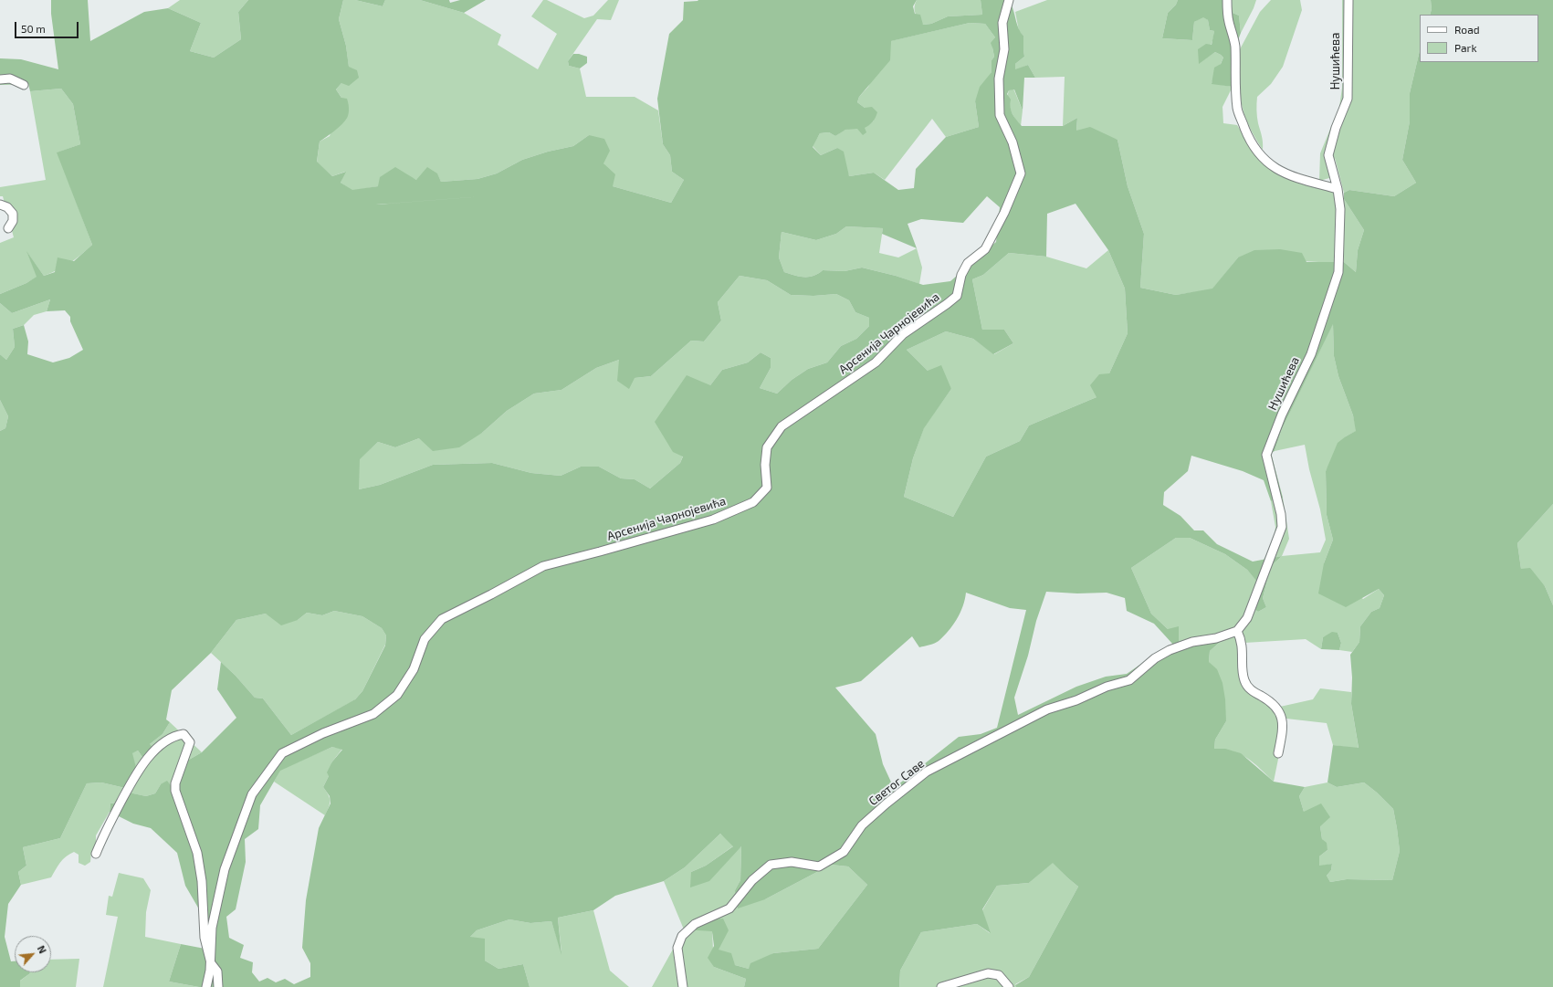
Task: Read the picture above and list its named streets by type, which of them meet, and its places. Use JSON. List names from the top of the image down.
{
  "streets": {
    "street": ["Нушићева", "Арсенија Чарнојевића", "Светог Саве"]
  },
  "crossings": [
    ["Нушићева", "Светог Саве"]
  ],
  "legend": ["Road", "Park"],
  "scale_bar": "50 m",
  "north": "top right"
}
